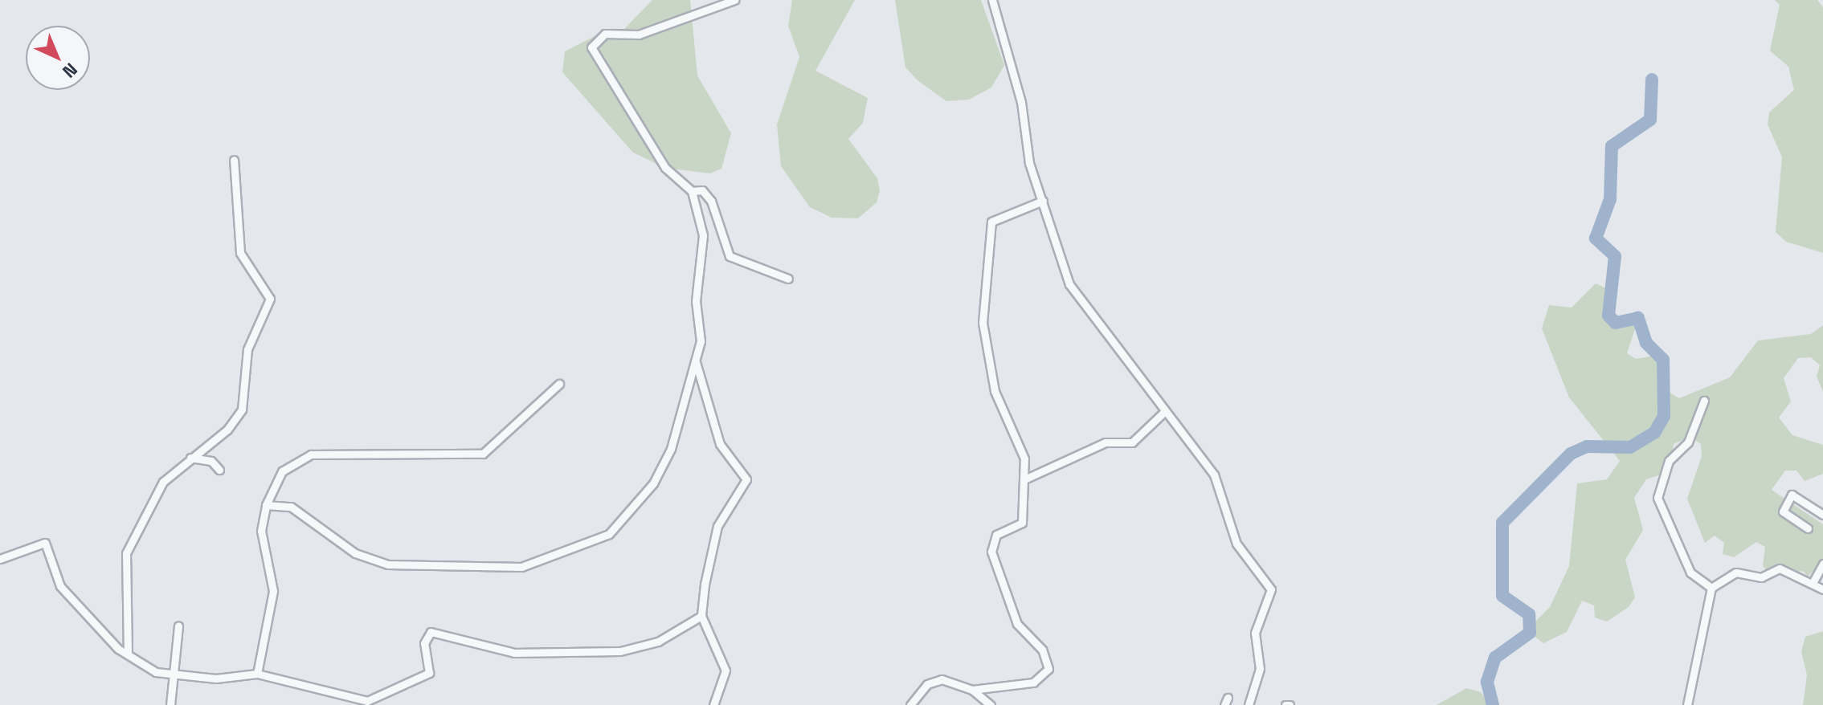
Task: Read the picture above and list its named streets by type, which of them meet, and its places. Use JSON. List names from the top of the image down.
{
  "north": "bottom right"
}
